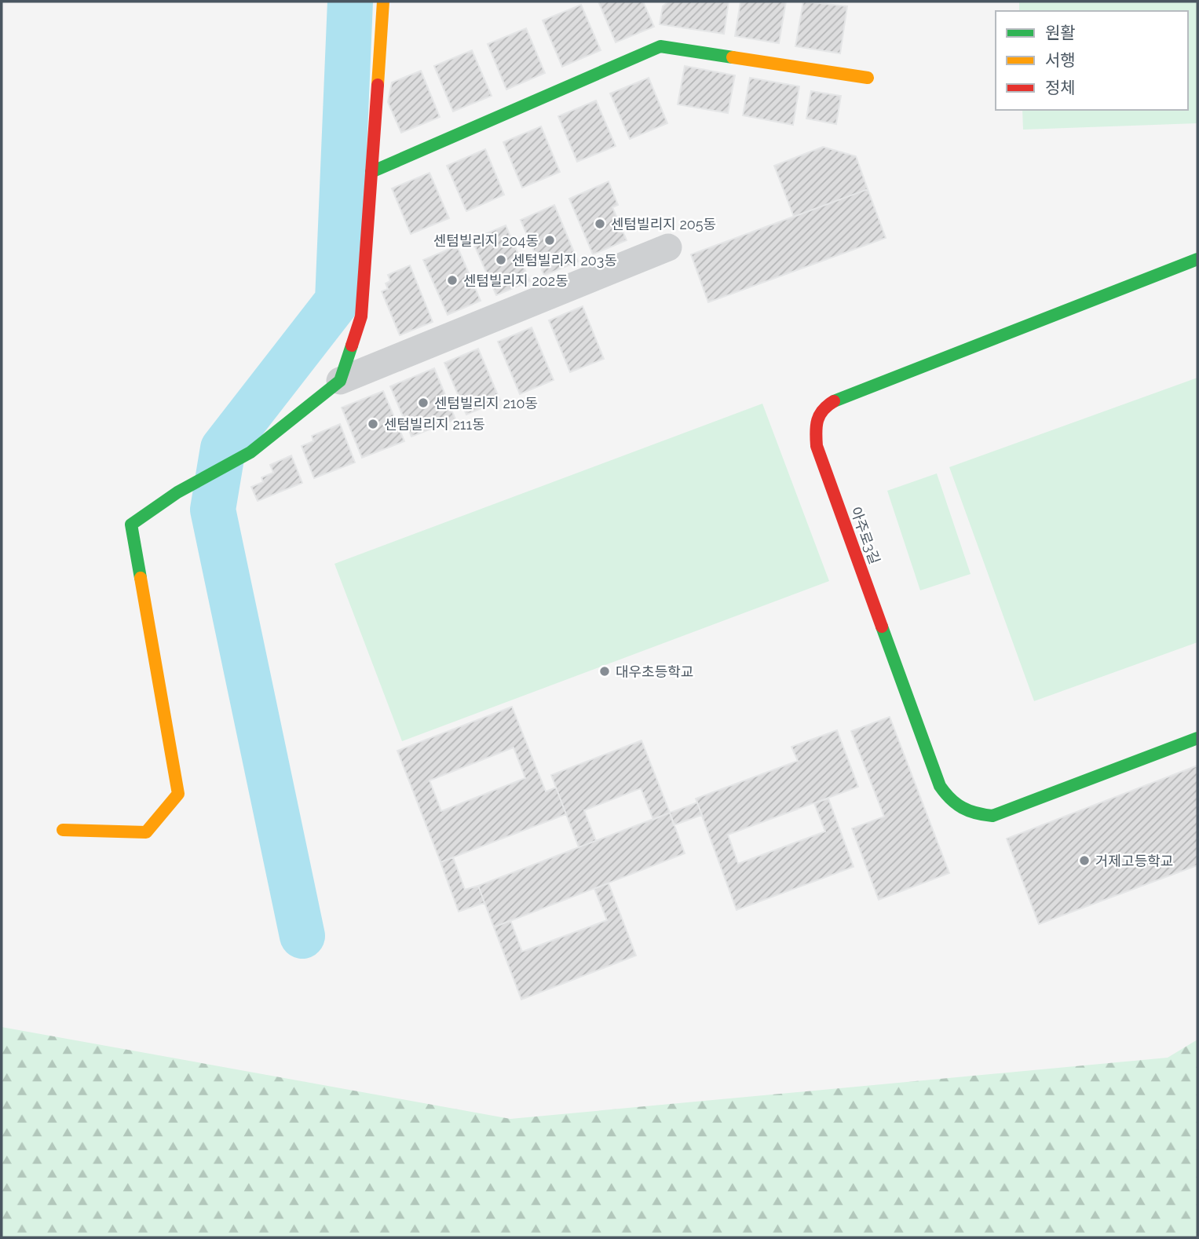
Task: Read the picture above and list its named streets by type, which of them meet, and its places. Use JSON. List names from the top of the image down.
{
  "streets": {
    "street": ["아주로3길"]
  },
  "places": [
    "센텀빌리지 205동",
    "센텀빌리지 204동",
    "센텀빌리지 203동",
    "센텀빌리지 202동",
    "센텀빌리지 210동",
    "센텀빌리지 211동",
    "대우초등학교",
    "거제고등학교"
  ],
  "legend": ["원활", "서행", "정체"]
}
